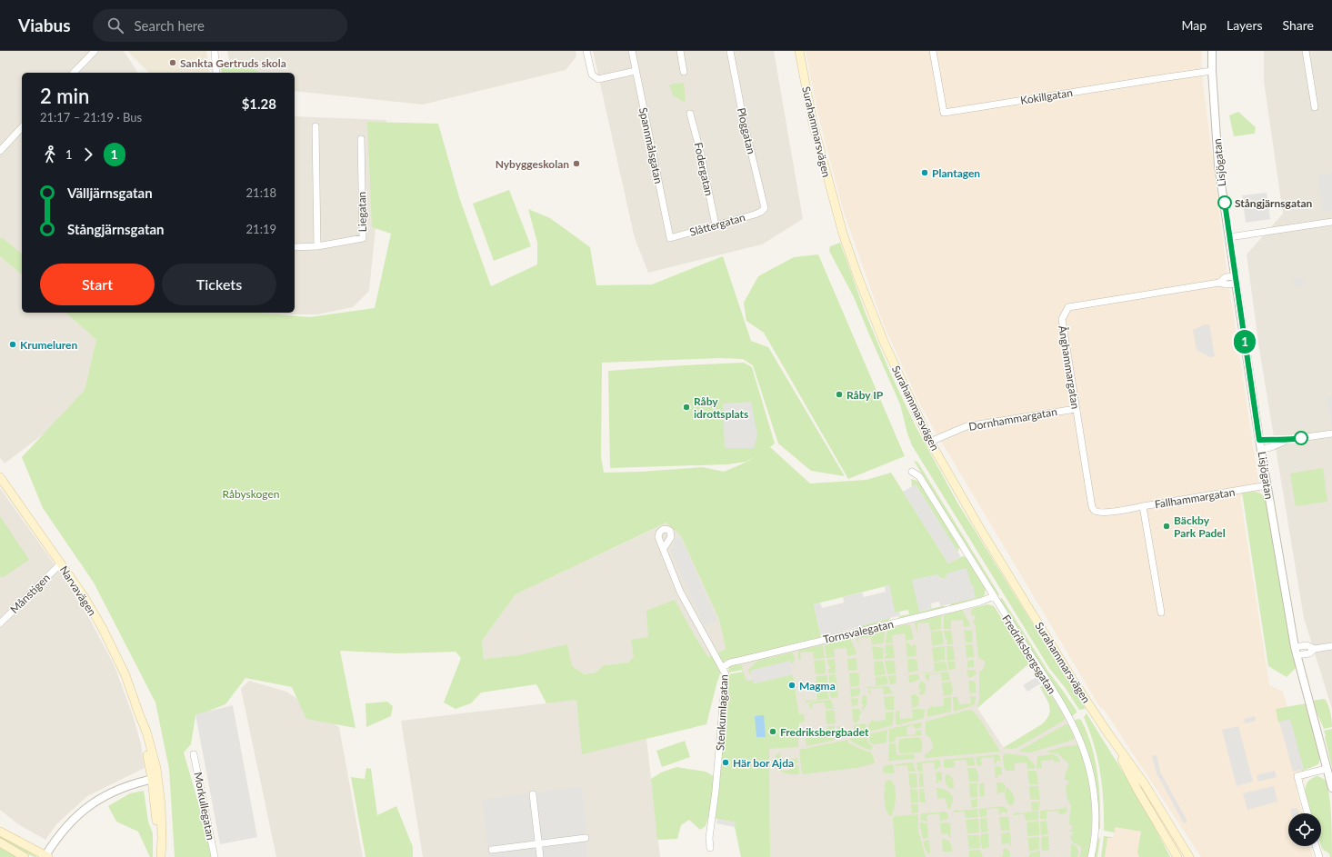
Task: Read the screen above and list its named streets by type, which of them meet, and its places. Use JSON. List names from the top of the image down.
{
  "streets": {
    "main road": ["Surahammarsvägen", "Narvavägen"],
    "street": [
      "Kokillgatan",
      "Ploggatan",
      "Spannmålsgatan",
      "Lisjögatan",
      "Fodergatan",
      "Liegatan",
      "Slåttergatan",
      "Ånghammargatan",
      "Dornhammargatan",
      "Fallhammargatan",
      "Månstigen",
      "Tornsvalegatan",
      "Fredriksbergsgatan",
      "Stenkumlagatan",
      "Morkullegatan"
    ]
  },
  "crossings": [
    ["Kokillgatan", "Lisjögatan"],
    ["Ploggatan", "Slåttergatan"],
    ["Surahammarsvägen", "Dornhammargatan"],
    ["Spannmålsgatan", "Slåttergatan"],
    ["Lisjögatan", "Ånghammargatan"],
    ["Lisjögatan", "Fallhammargatan"],
    ["Fodergatan", "Slåttergatan"],
    ["Ånghammargatan", "Dornhammargatan"],
    ["Ånghammargatan", "Fallhammargatan"],
    ["Narvavägen", "Månstigen"],
    ["Tornsvalegatan", "Fredriksbergsgatan"],
    ["Tornsvalegatan", "Stenkumlagatan"]
  ],
  "parks": ["Råbyskogen"],
  "places": [
    "Sankta Gertruds skola",
    "Nybyggeskolan",
    "Plantagen",
    "Stångjärnsgatan",
    "Krumeluren",
    "Råby IP",
    "Råby idrottsplats",
    "Bäckby Park Padel",
    "Magma",
    "Fredriksbergbadet",
    "Här bor Ajda"
  ],
  "lines": ["bus line 1"],
  "page": {
    "header": "Viabus",
    "search": "Search here",
    "nav": ["Map", "Layers", "Share"],
    "on_map": "1",
    "heading": ["2 min", "21:17 – 21:19 · Bus", "$1.28"],
    "legs": ["1", "1"],
    "list": [
      {
        "name": "Välljärnsgatan",
        "value": "21:18"
      },
      {
        "name": "Stångjärnsgatan",
        "value": "21:19"
      }
    ],
    "buttons": ["Start", "Tickets"]
  }
}
